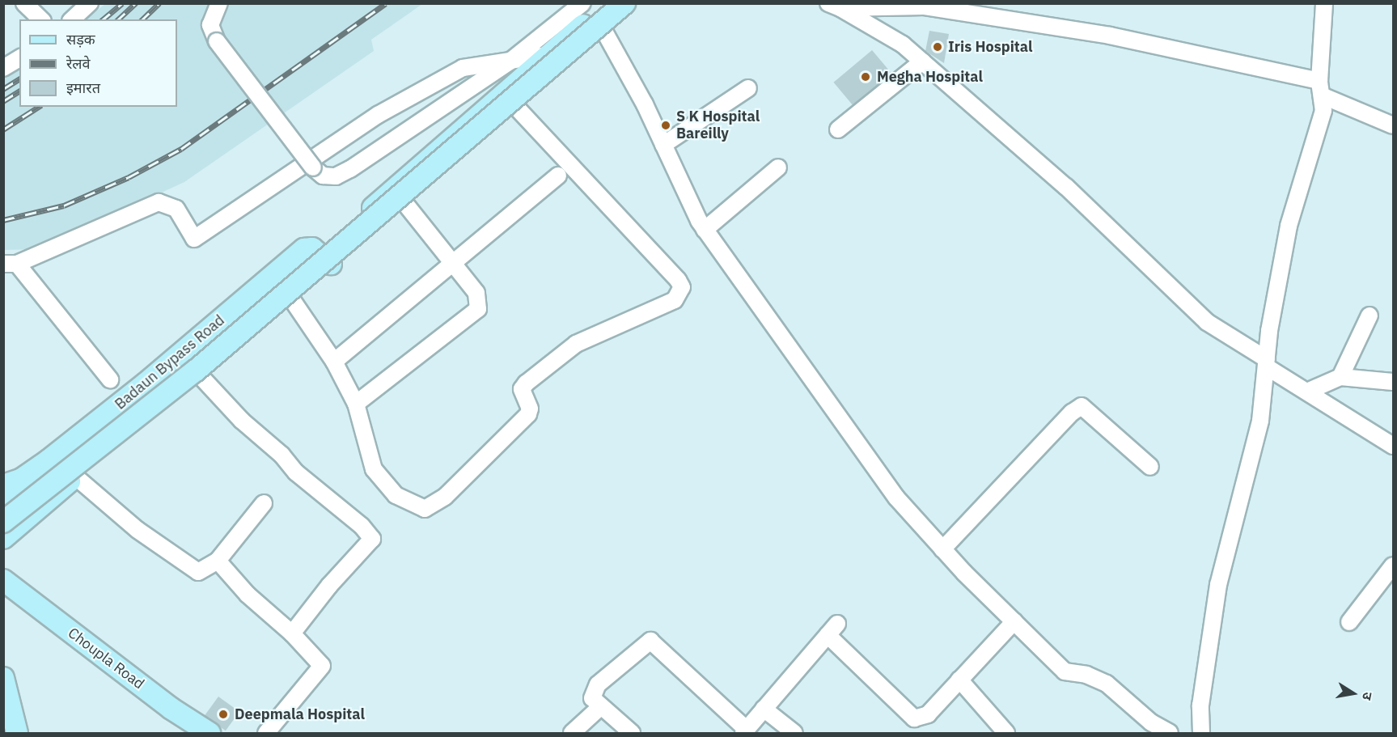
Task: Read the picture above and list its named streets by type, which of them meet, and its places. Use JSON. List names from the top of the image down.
{
  "streets": {
    "main road": ["Badaun Bypass Road", "Choupla Road"]
  },
  "places": [
    "Iris Hospital",
    "Megha Hospital",
    "S K Hospital Bareilly",
    "Deepmala Hospital"
  ],
  "legend": ["सड़क", "रेलवे", "इमारत"],
  "north": "right"
}
